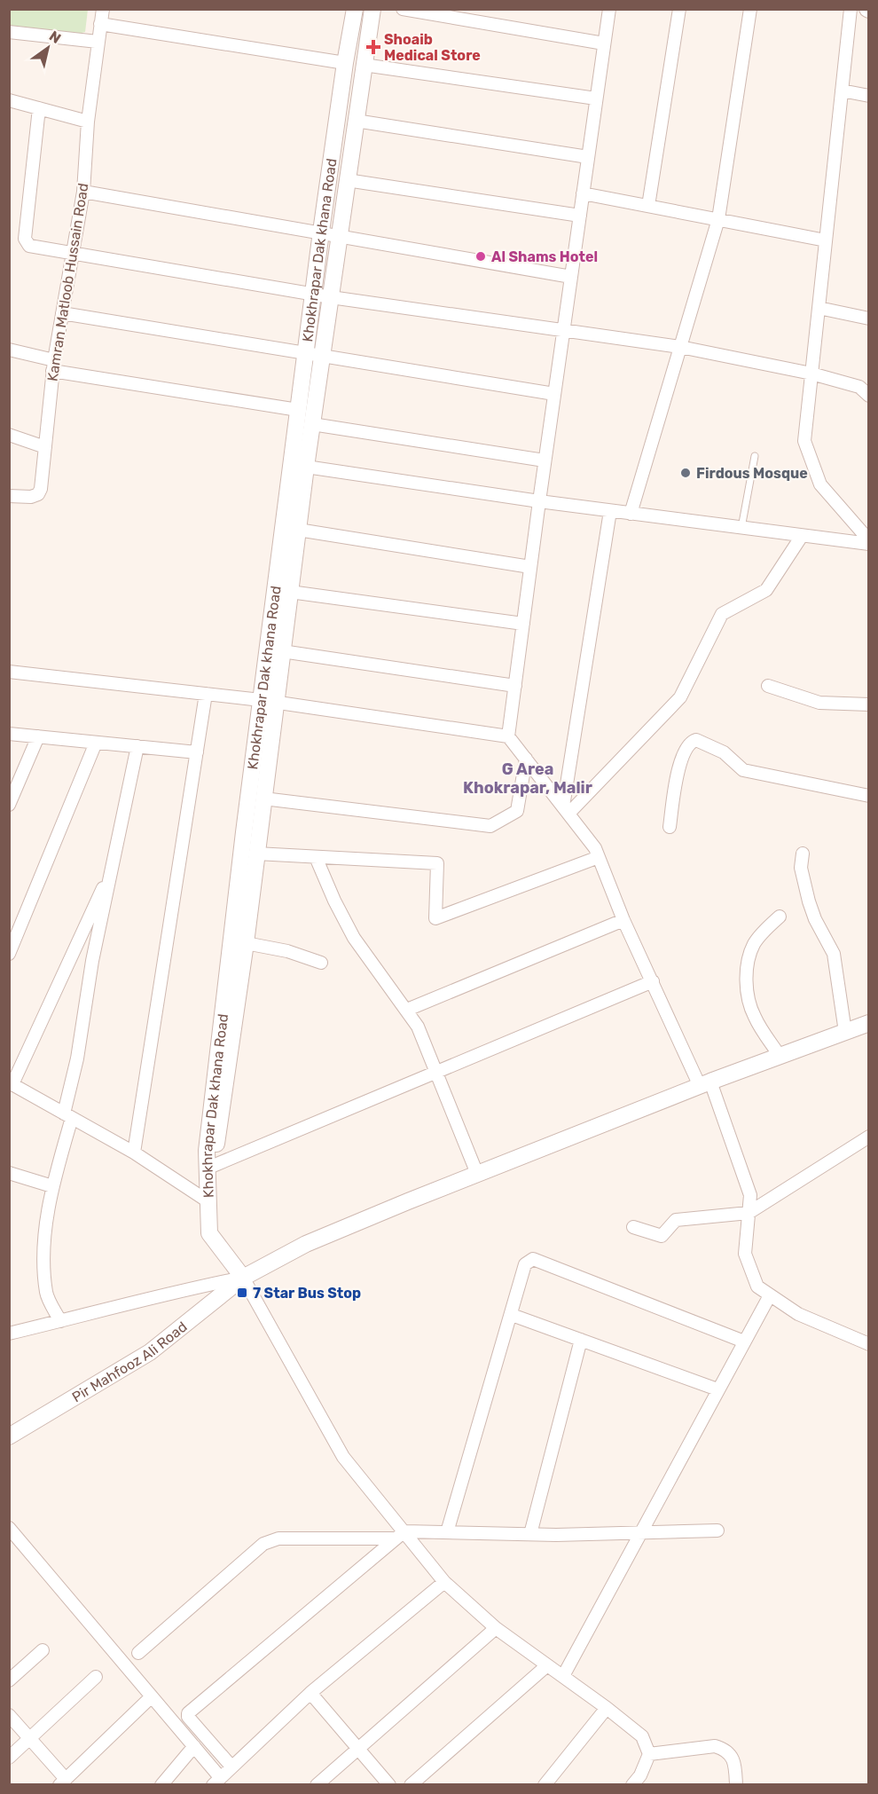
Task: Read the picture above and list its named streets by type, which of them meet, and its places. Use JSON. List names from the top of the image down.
{
  "streets": {
    "street": ["Khokhrapar Dak khana Road", "Kamran Matloob Hussain Road", "Pir Mahfooz Ali Road"]
  },
  "districts": ["G Area Khokrapar, Malir"],
  "places": {
    "health": ["Shoaib Medical Store"],
    "other": ["Al Shams Hotel", "Firdous Mosque"],
    "transit": ["7 Star Bus Stop"]
  },
  "north": "top right"
}
